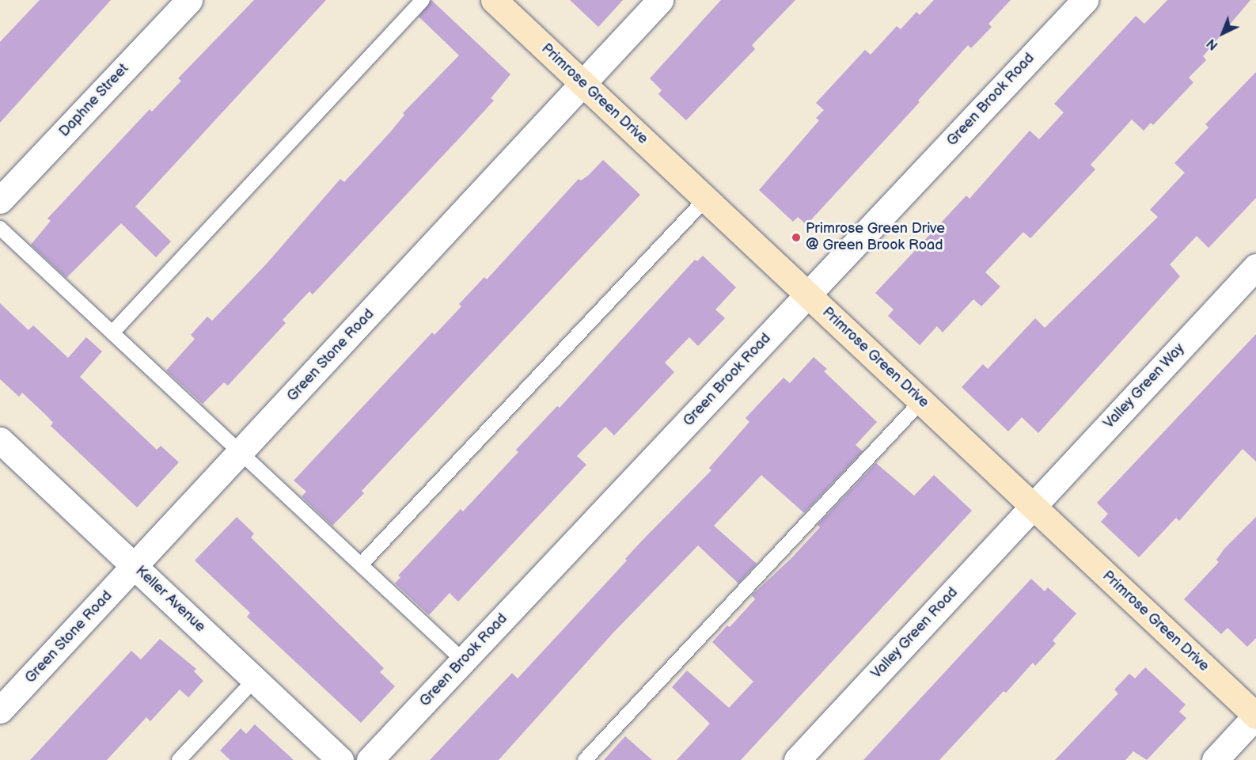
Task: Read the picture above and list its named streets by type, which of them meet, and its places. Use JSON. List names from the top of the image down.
{
  "streets": {
    "street": [
      "Primrose Green Drive",
      "Green Brook Road",
      "Daphne Street",
      "Green Stone Road",
      "Valley Green Way",
      "Keller Avenue",
      "Valley Green Road"
    ]
  },
  "crossings": [
    ["Primrose Green Drive", "Green Brook Road"],
    ["Primrose Green Drive", "Green Stone Road"],
    ["Primrose Green Drive", "Valley Green Way"],
    ["Primrose Green Drive", "Valley Green Road"],
    ["Green Stone Road", "Keller Avenue"],
    ["Valley Green Way", "Valley Green Road"]
  ],
  "places": ["Primrose Green Drive @ Green Brook Road"],
  "north": "bottom left"
}
